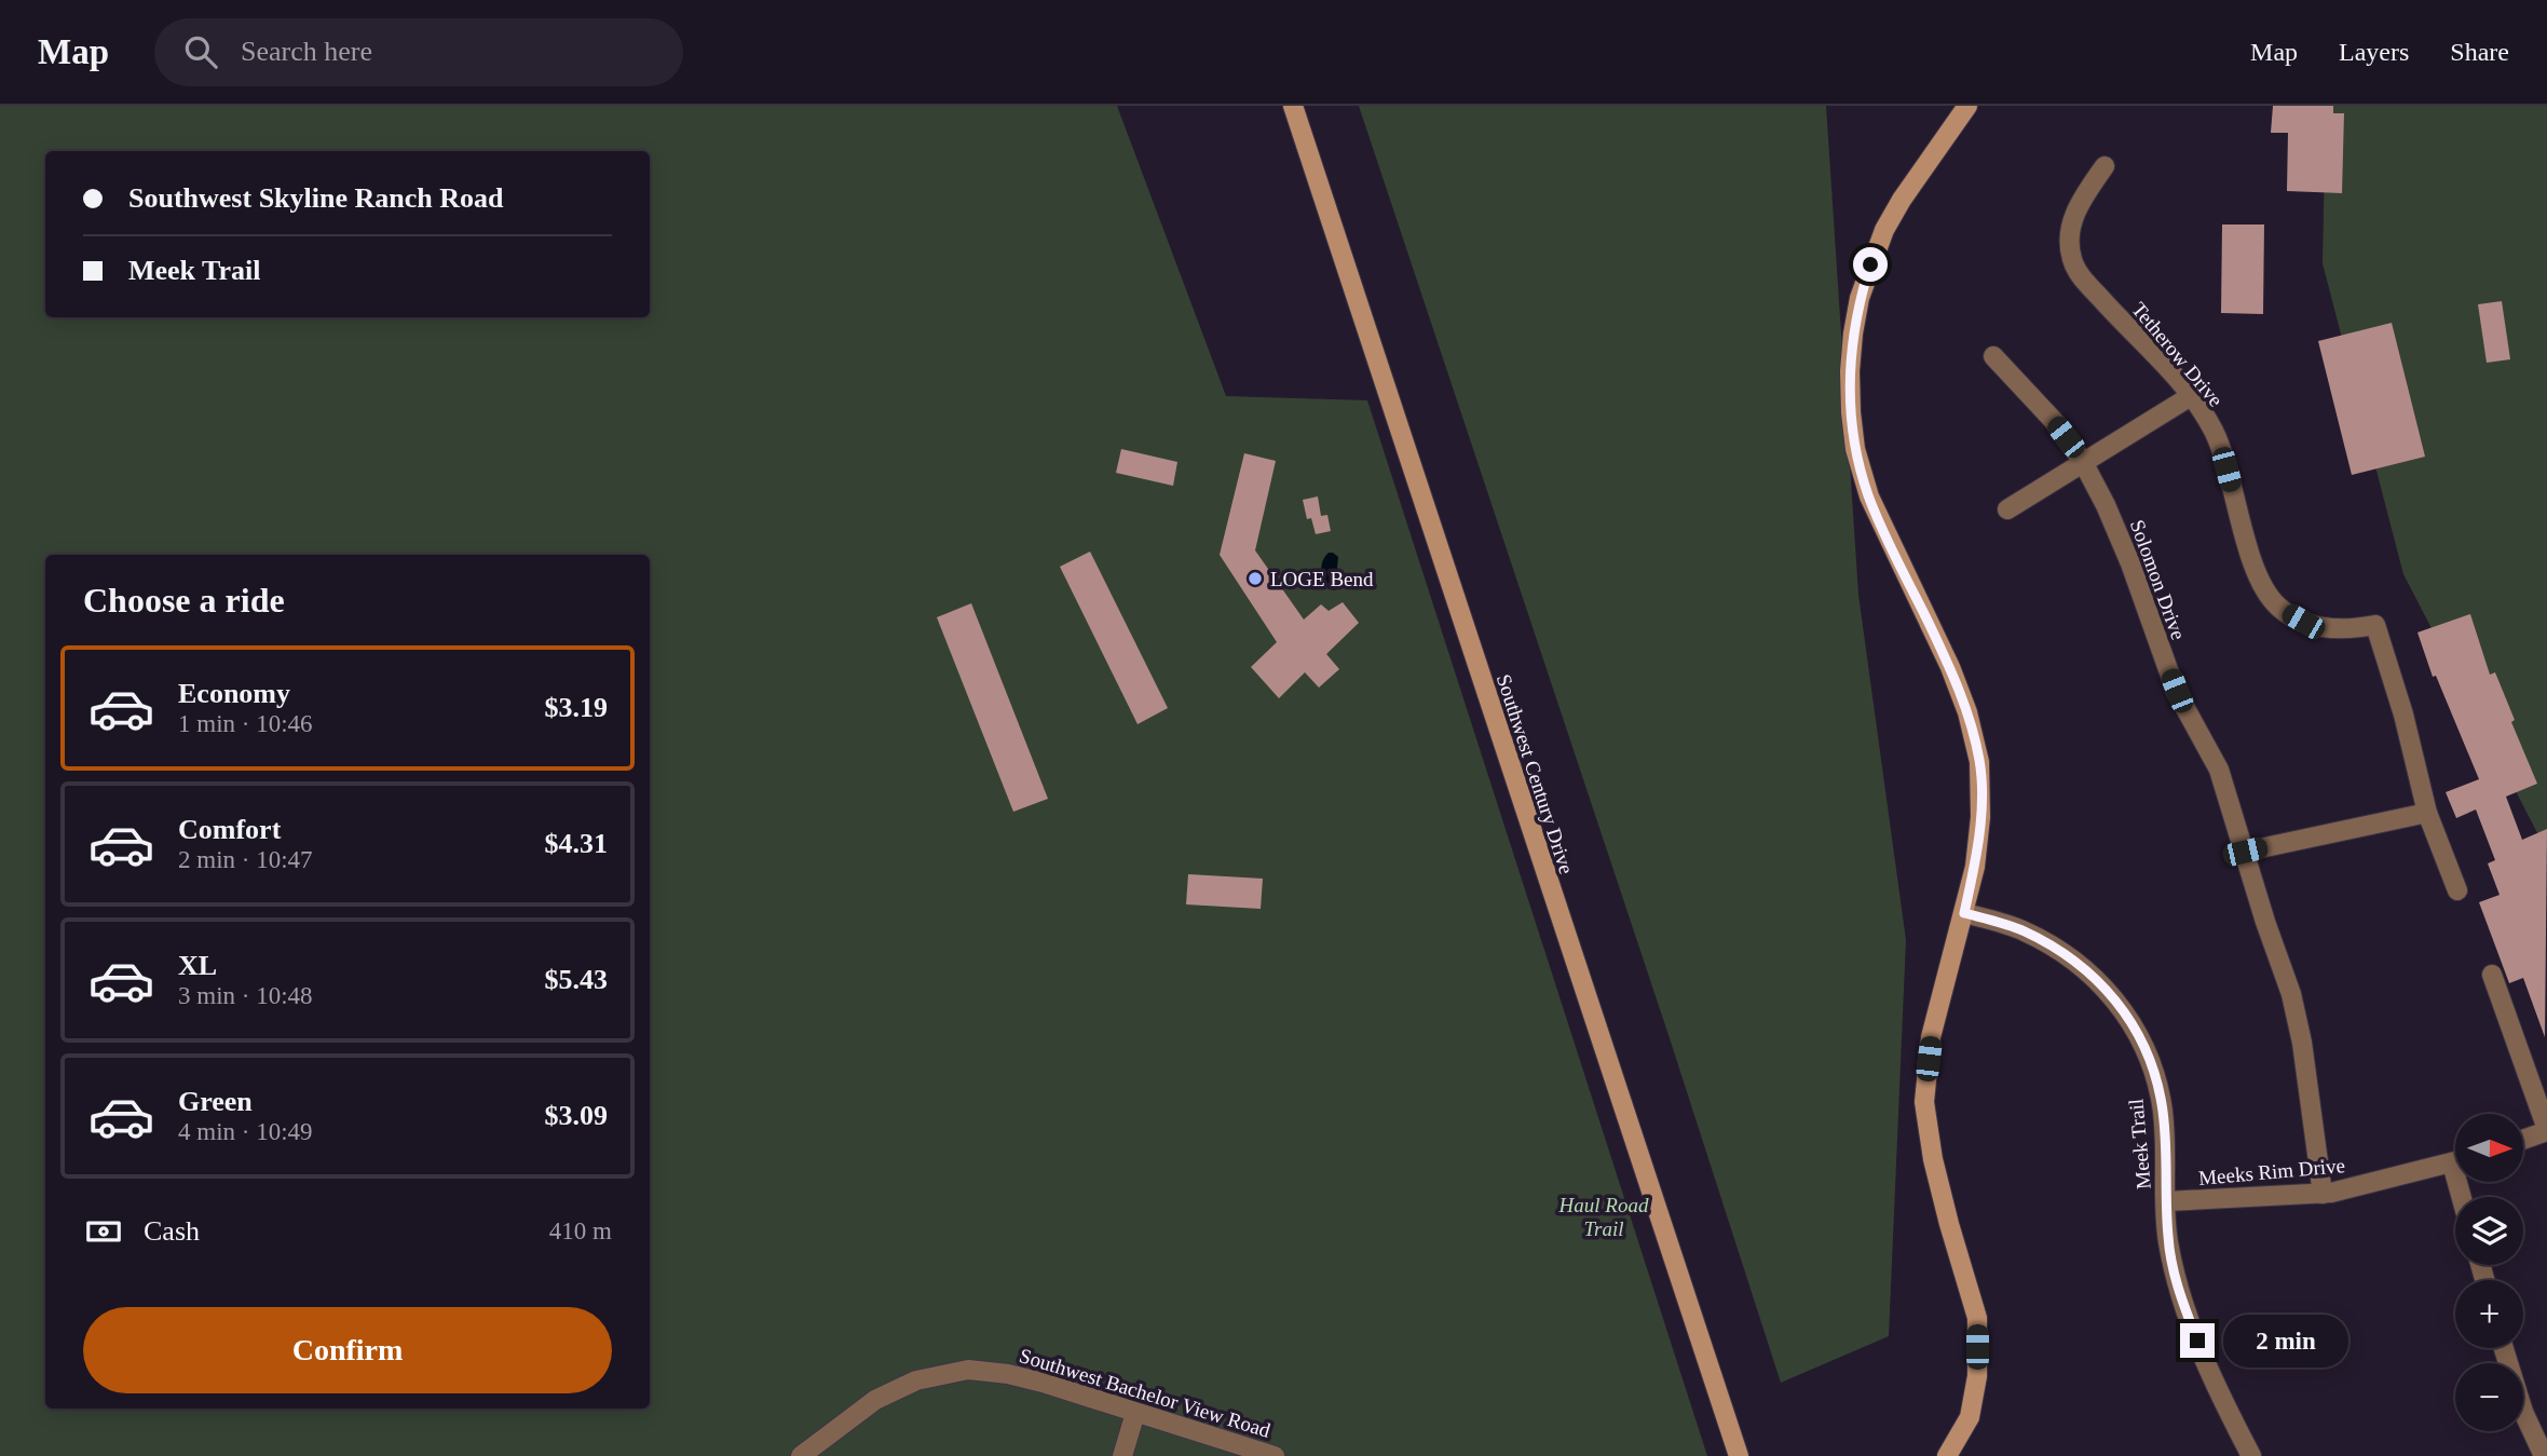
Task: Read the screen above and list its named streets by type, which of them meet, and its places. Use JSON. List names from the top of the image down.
{
  "streets": {
    "street": [
      "Tetherow Drive",
      "Solomon Drive",
      "Southwest Century Drive",
      "Meek Trail",
      "Meeks Rim Drive",
      "Southwest Bachelor View Road"
    ]
  },
  "crossings": [
    ["Solomon Drive", "Meeks Rim Drive"],
    ["Meek Trail", "Meeks Rim Drive"]
  ],
  "parks": ["Haul Road Trail"],
  "places": ["LOGE Bend"],
  "north": "right",
  "page": {
    "header": "Map",
    "search": "Search here",
    "nav": ["Map", "Layers", "Share"],
    "banner": ["Southwest Skyline Ranch Road", "Meek Trail"],
    "heading": "Choose a ride",
    "list": [
      {
        "name": "Economy",
        "note": "1 min · 10:46",
        "value": "$3.19"
      },
      {
        "name": "Comfort",
        "note": "2 min · 10:47",
        "value": "$4.31"
      },
      {
        "name": "XL",
        "note": "3 min · 10:48",
        "value": "$5.43"
      },
      {
        "name": "Green",
        "note": "4 min · 10:49",
        "value": "$3.09"
      }
    ],
    "map_buttons": ["+", "−"],
    "pay": ["Cash", "410 m"],
    "buttons": "Confirm",
    "bubble": "2 min"
  }
}
